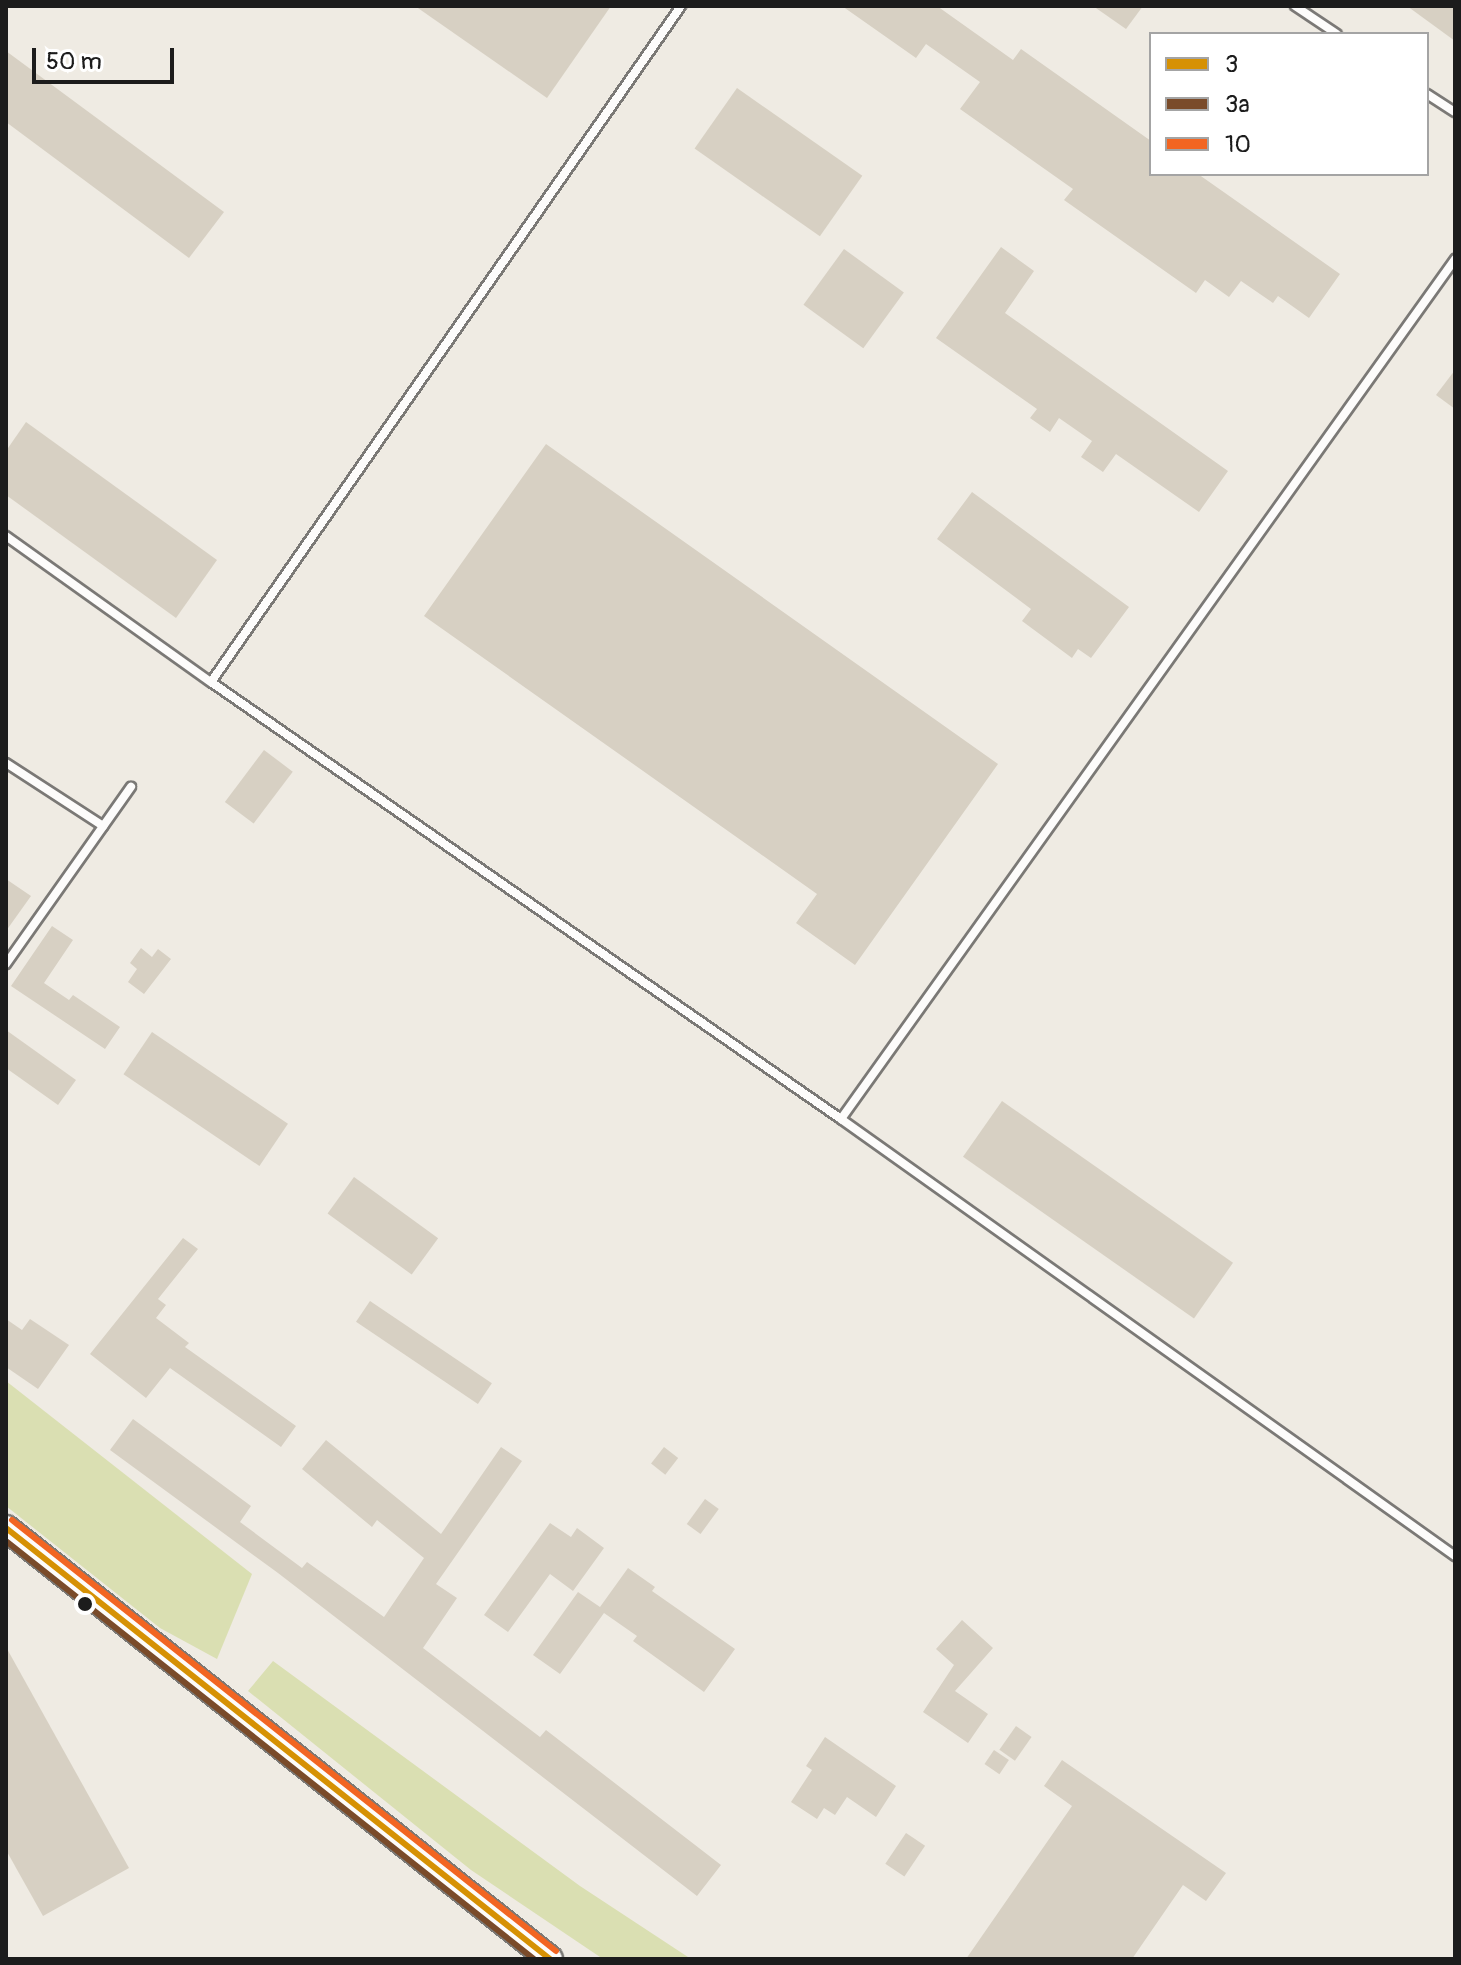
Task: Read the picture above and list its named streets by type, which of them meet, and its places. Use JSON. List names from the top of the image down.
{
  "lines": ["transit line 10", "transit line 3", "transit line 3а"],
  "legend": ["3", "3а", "10"],
  "scale_bar": "50 m"
}
